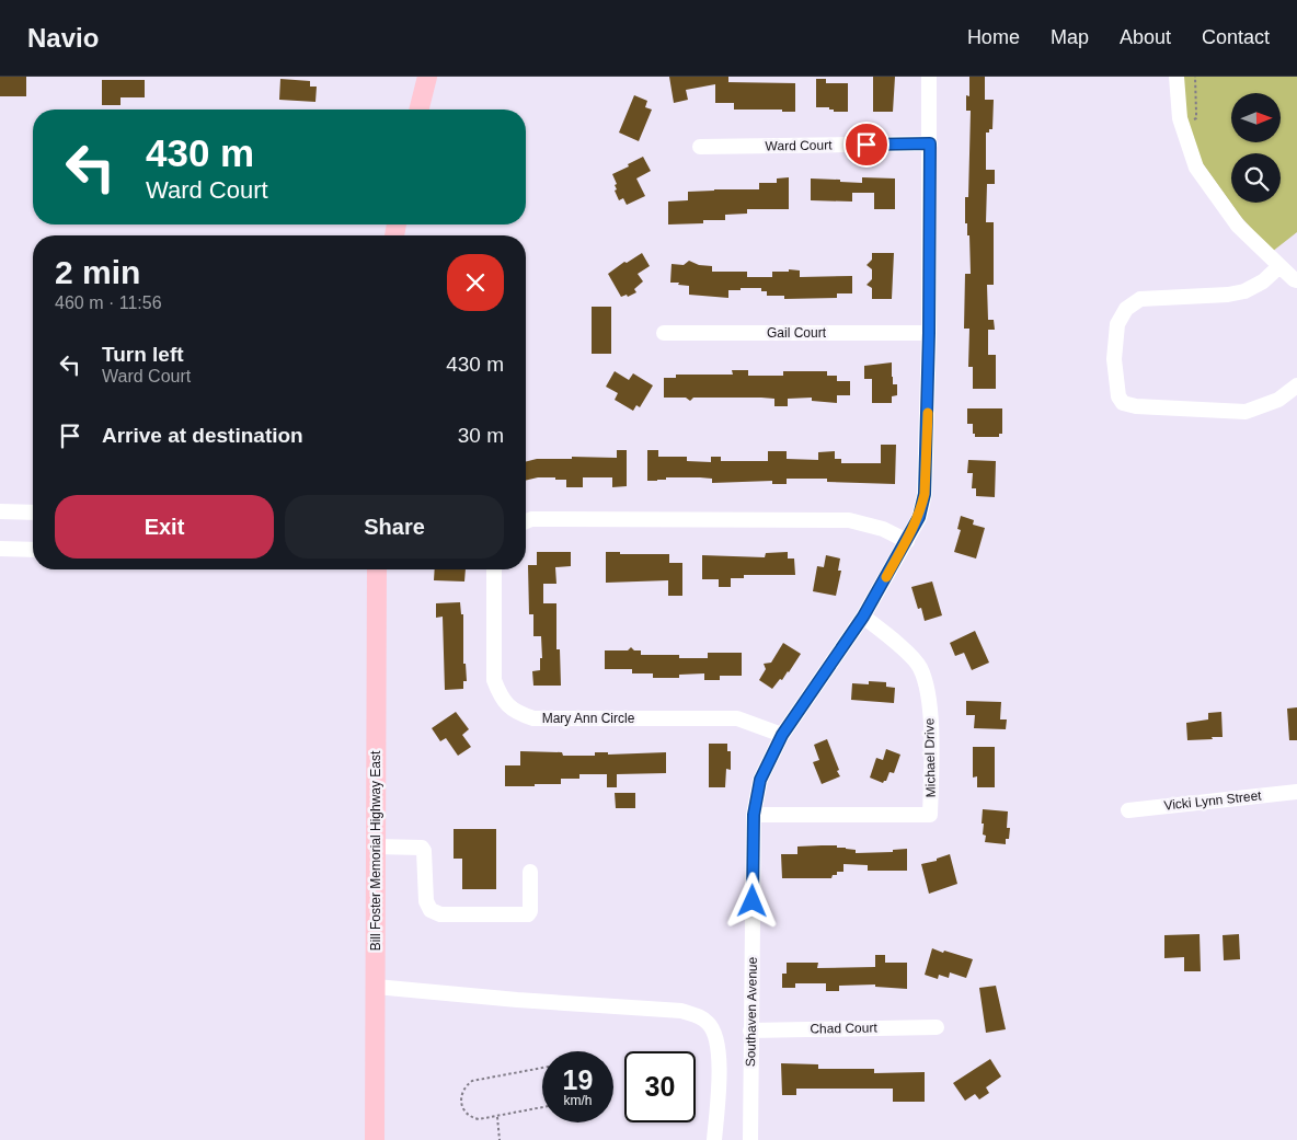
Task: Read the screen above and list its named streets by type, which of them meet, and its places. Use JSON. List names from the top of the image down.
{
  "streets": {
    "main road": ["Bill Foster Memorial Highway East"],
    "street": [
      "Ward Court",
      "Gail Court",
      "Mary Ann Circle",
      "Michael Drive",
      "Vicki Lynn Street",
      "Southaven Avenue",
      "Chad Court"
    ]
  },
  "crossings": [
    ["Ward Court", "Southaven Avenue"],
    ["Gail Court", "Southaven Avenue"],
    ["Mary Ann Circle", "Southaven Avenue"],
    ["Michael Drive", "Southaven Avenue"],
    ["Southaven Avenue", "Chad Court"]
  ],
  "north": "right",
  "page": {
    "header": "Navio",
    "nav": [
      "Home",
      "Map",
      "About",
      "Contact"
    ],
    "turn": ["430 m", "Ward Court"],
    "heading": ["2 min", "460 m · 11:56"],
    "list": [
      {
        "name": "Turn left",
        "note": "Ward Court",
        "value": "430 m"
      },
      {
        "name": "Arrive at destination",
        "value": "30 m"
      }
    ],
    "buttons": ["Exit", "Share"],
    "speed": "19 km/h",
    "limit": "30"
  }
}
